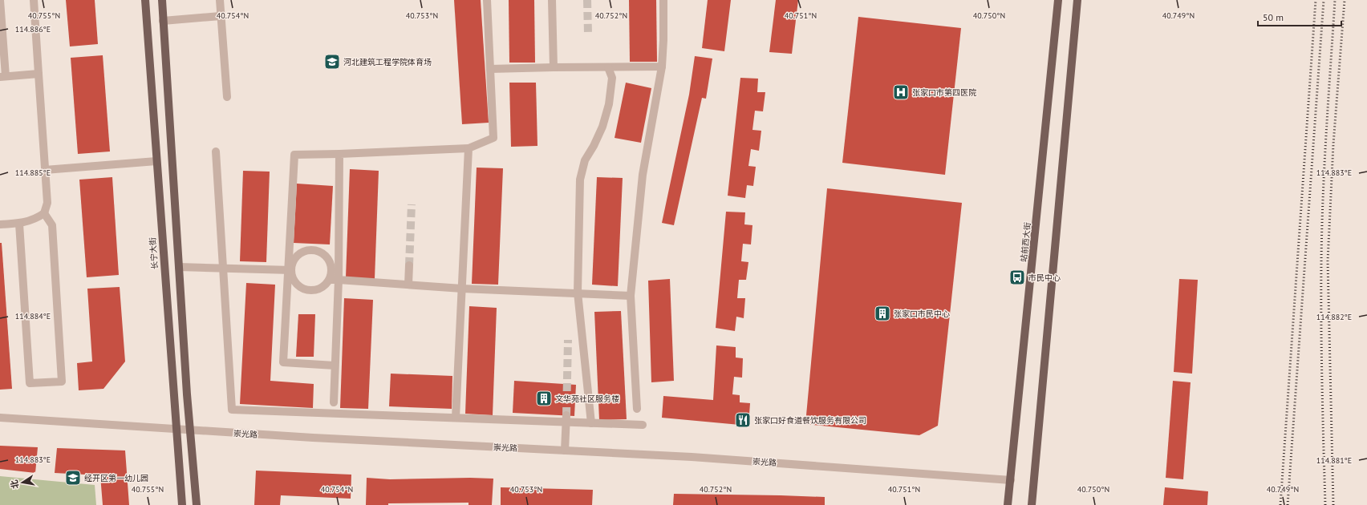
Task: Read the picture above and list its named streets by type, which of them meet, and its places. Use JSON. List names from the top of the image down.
{
  "streets": {
    "main road": ["站前西大街", "长宁大街"],
    "street": ["崇光路"]
  },
  "crossings": [
    ["站前西大街", "崇光路"],
    ["长宁大街", "崇光路"]
  ],
  "places": {
    "school or university": ["河北建筑工程学院体育场", "经开区第一幼儿园"],
    "hospital": ["张家口市第四医院"],
    "bus stop": ["市民中心"],
    "building": ["张家口市民中心", "文华苑社区服务楼"],
    "restaurant": ["张家口好食道餐饮服务有限公司"]
  },
  "scale_bar": "50 m",
  "north": "left",
  "coordinates": [
    "40.755°N",
    "40.754°N",
    "40.753°N",
    "40.752°N",
    "40.751°N",
    "40.750°N",
    "40.749°N",
    "114.886°E",
    "114.885°E",
    "114.883°E",
    "114.884°E",
    "114.882°E",
    "114.881°E"
  ]
}
